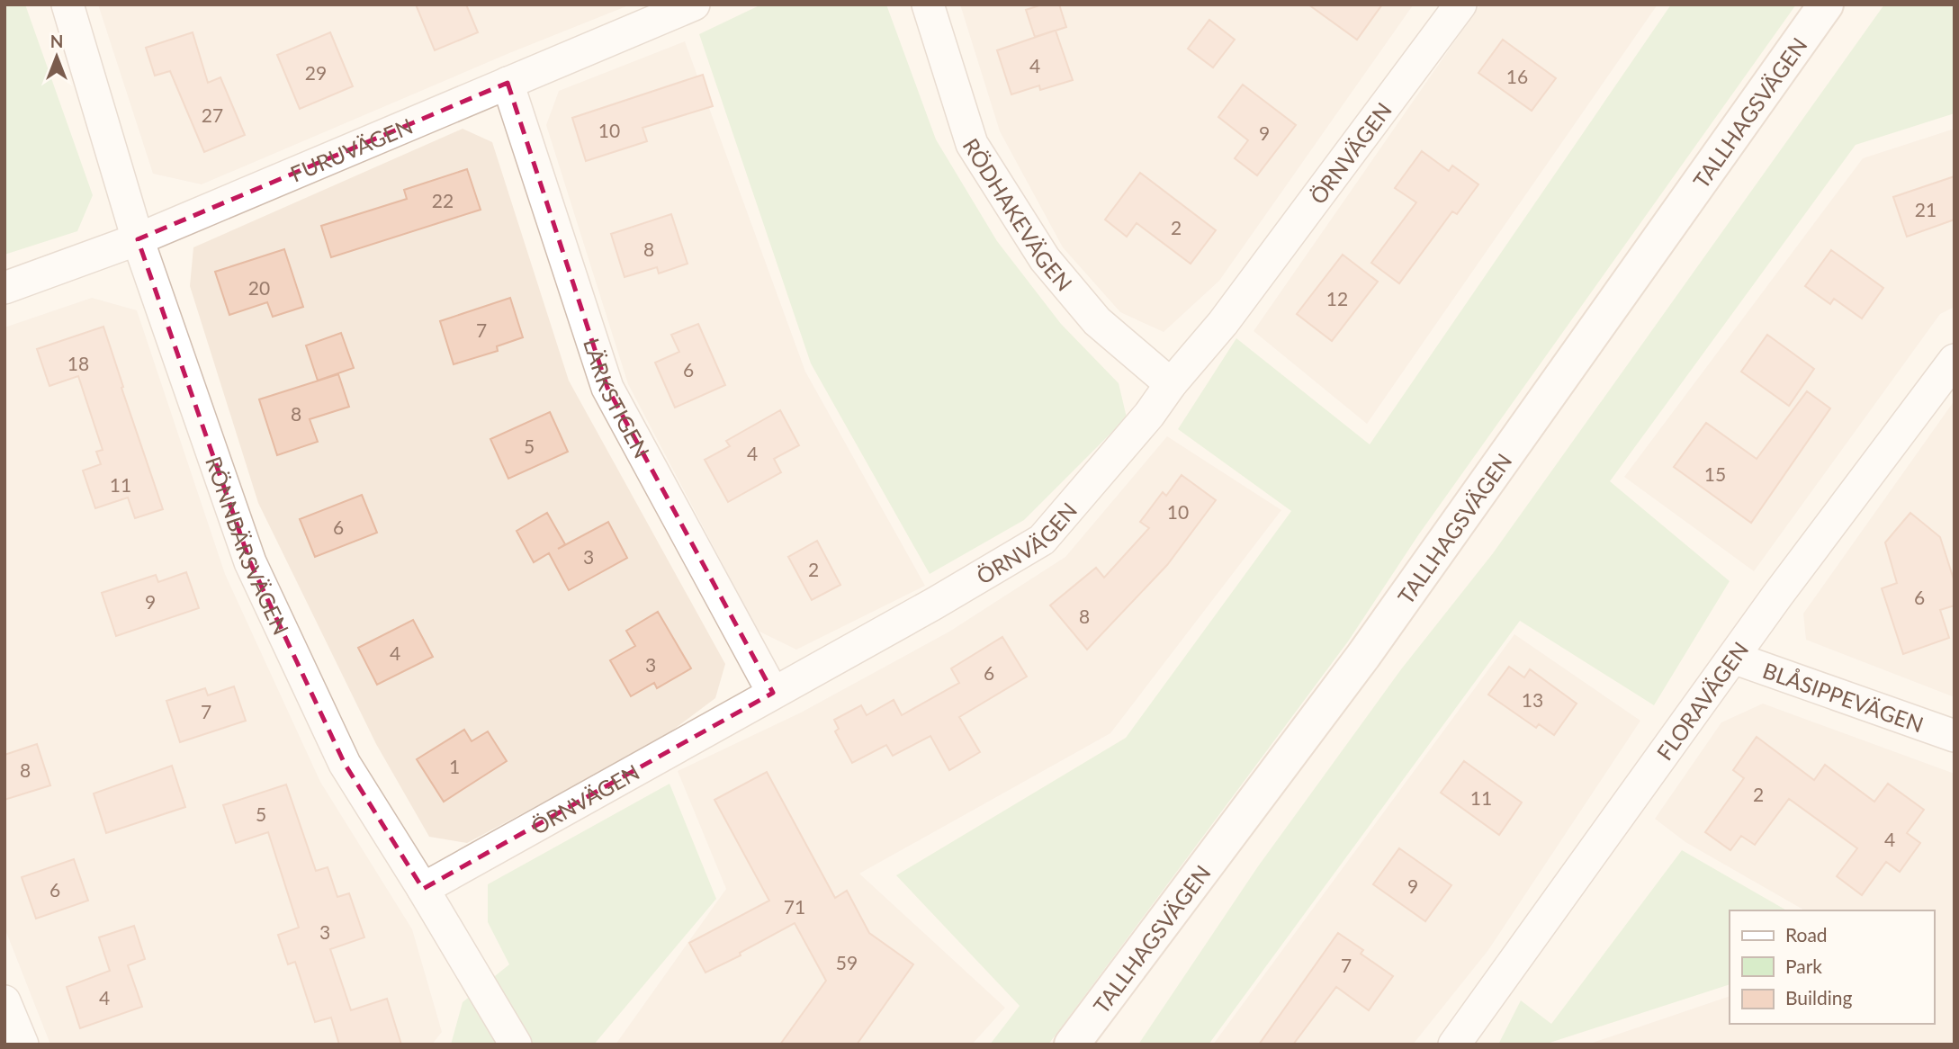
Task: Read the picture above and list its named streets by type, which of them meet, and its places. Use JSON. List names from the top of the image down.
{
  "streets": {
    "main road": ["TALLHAGSVÄGEN"],
    "street": [
      "FURUVÄGEN",
      "ÖRNVÄGEN",
      "RÖDHAKEVÄGEN",
      "LÄRKSTIGEN",
      "RÖNNBÄRSVÄGEN",
      "BLÅSIPPEVÄGEN",
      "FLORAVÄGEN"
    ]
  },
  "crossings": [
    ["FURUVÄGEN", "LÄRKSTIGEN"],
    ["FURUVÄGEN", "RÖNNBÄRSVÄGEN"],
    ["ÖRNVÄGEN", "RÖDHAKEVÄGEN"],
    ["ÖRNVÄGEN", "LÄRKSTIGEN"],
    ["ÖRNVÄGEN", "RÖNNBÄRSVÄGEN"],
    ["BLÅSIPPEVÄGEN", "FLORAVÄGEN"]
  ],
  "house_numbers": [
    "4",
    "29",
    "16",
    "27",
    "10",
    "9",
    "22",
    "21",
    "2",
    "8",
    "20",
    "12",
    "7",
    "18",
    "6",
    "8",
    "5",
    "4",
    "15",
    "11",
    "10",
    "6",
    "3",
    "2",
    "6",
    "9",
    "8",
    "4",
    "3",
    "6",
    "13",
    "7",
    "1",
    "8",
    "2",
    "11",
    "5",
    "4",
    "9",
    "6",
    "71",
    "3",
    "59",
    "7",
    "4"
  ],
  "legend": ["Road", "Park", "Building"],
  "north": "top"
}
